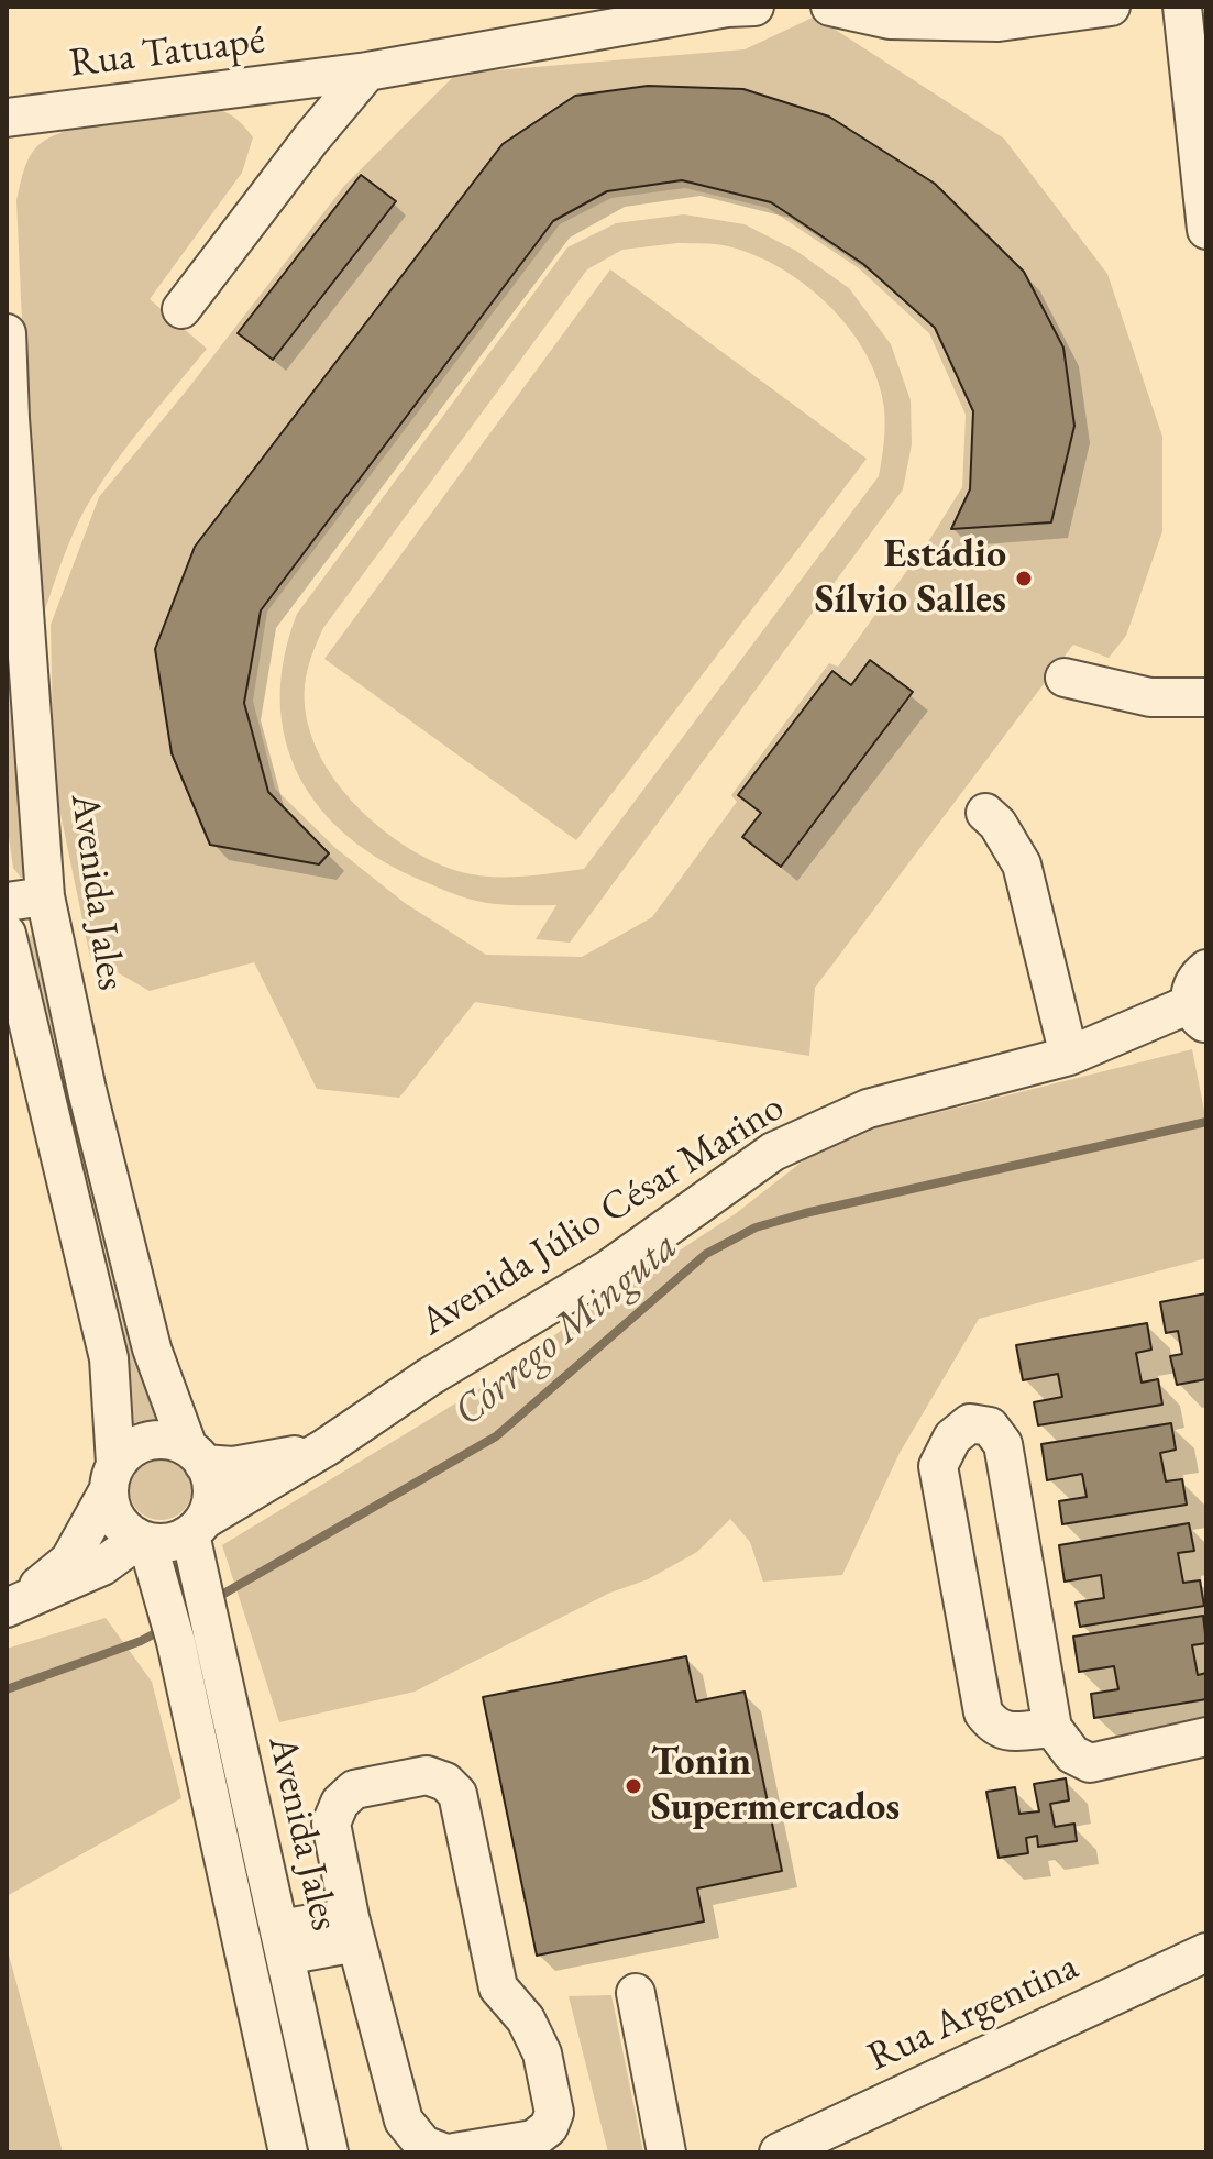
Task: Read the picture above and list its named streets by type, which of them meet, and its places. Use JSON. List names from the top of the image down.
{
  "streets": {
    "street": [
      "Rua Tatuapé",
      "Avenida Jales",
      "Avenida Júlio César Marino",
      "Rua Argentina"
    ]
  },
  "crossings": [
    ["Avenida Jales", "Avenida Júlio César Marino"]
  ],
  "water": ["Córrego Minguta"],
  "places": ["Estádio Sílvio Salles", "Tonin Supermercados"]
}
